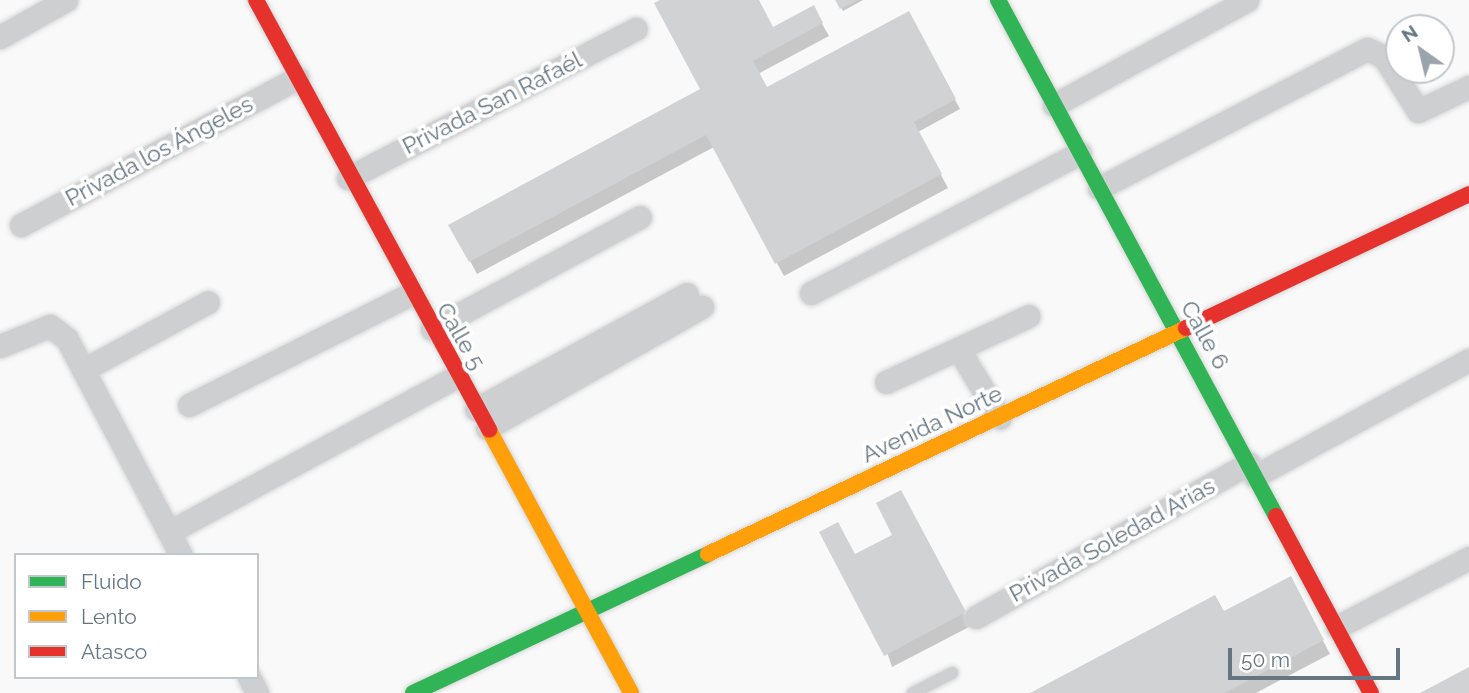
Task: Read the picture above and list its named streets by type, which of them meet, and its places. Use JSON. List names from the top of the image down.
{
  "streets": {
    "street": [
      "Privada San Rafaél",
      "Privada los Ángeles",
      "Calle 6",
      "Calle 5",
      "Avenida Norte",
      "Privada Soledad Arias"
    ]
  },
  "crossings": [
    ["Privada San Rafaél", "Calle 5"],
    ["Privada los Ángeles", "Calle 5"],
    ["Calle 6", "Avenida Norte"],
    ["Calle 6", "Privada Soledad Arias"],
    ["Calle 5", "Avenida Norte"]
  ],
  "legend": ["Fluido", "Lento", "Atasco"],
  "scale_bar": "50 m",
  "north": "top left"
}
